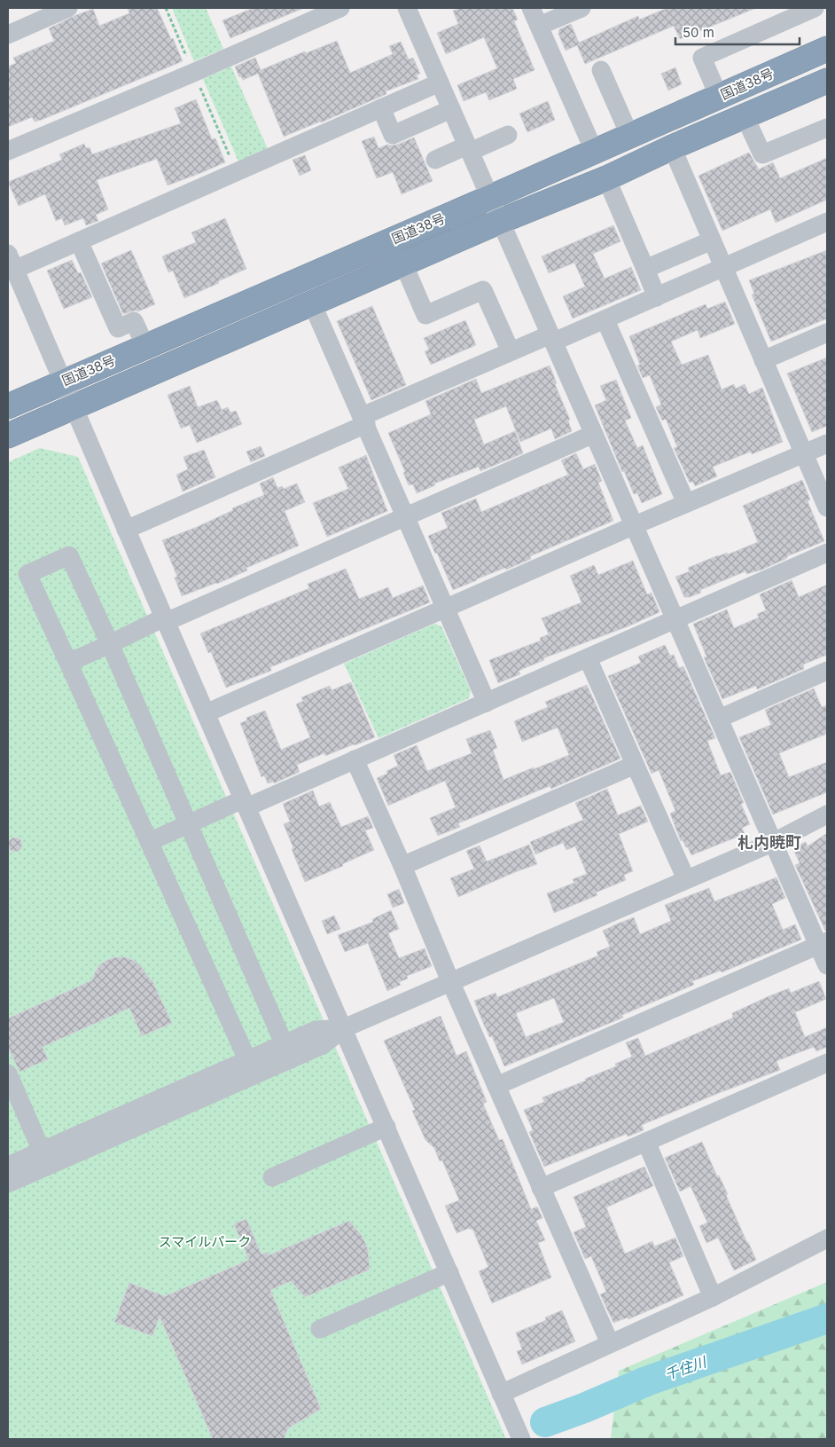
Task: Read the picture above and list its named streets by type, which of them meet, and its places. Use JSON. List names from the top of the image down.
{
  "streets": {
    "highway": ["国道38号"]
  },
  "districts": ["札内暁町"],
  "water": ["千住川"],
  "parks": ["スマイルパーク"],
  "scale_bar": "50 m"
}
